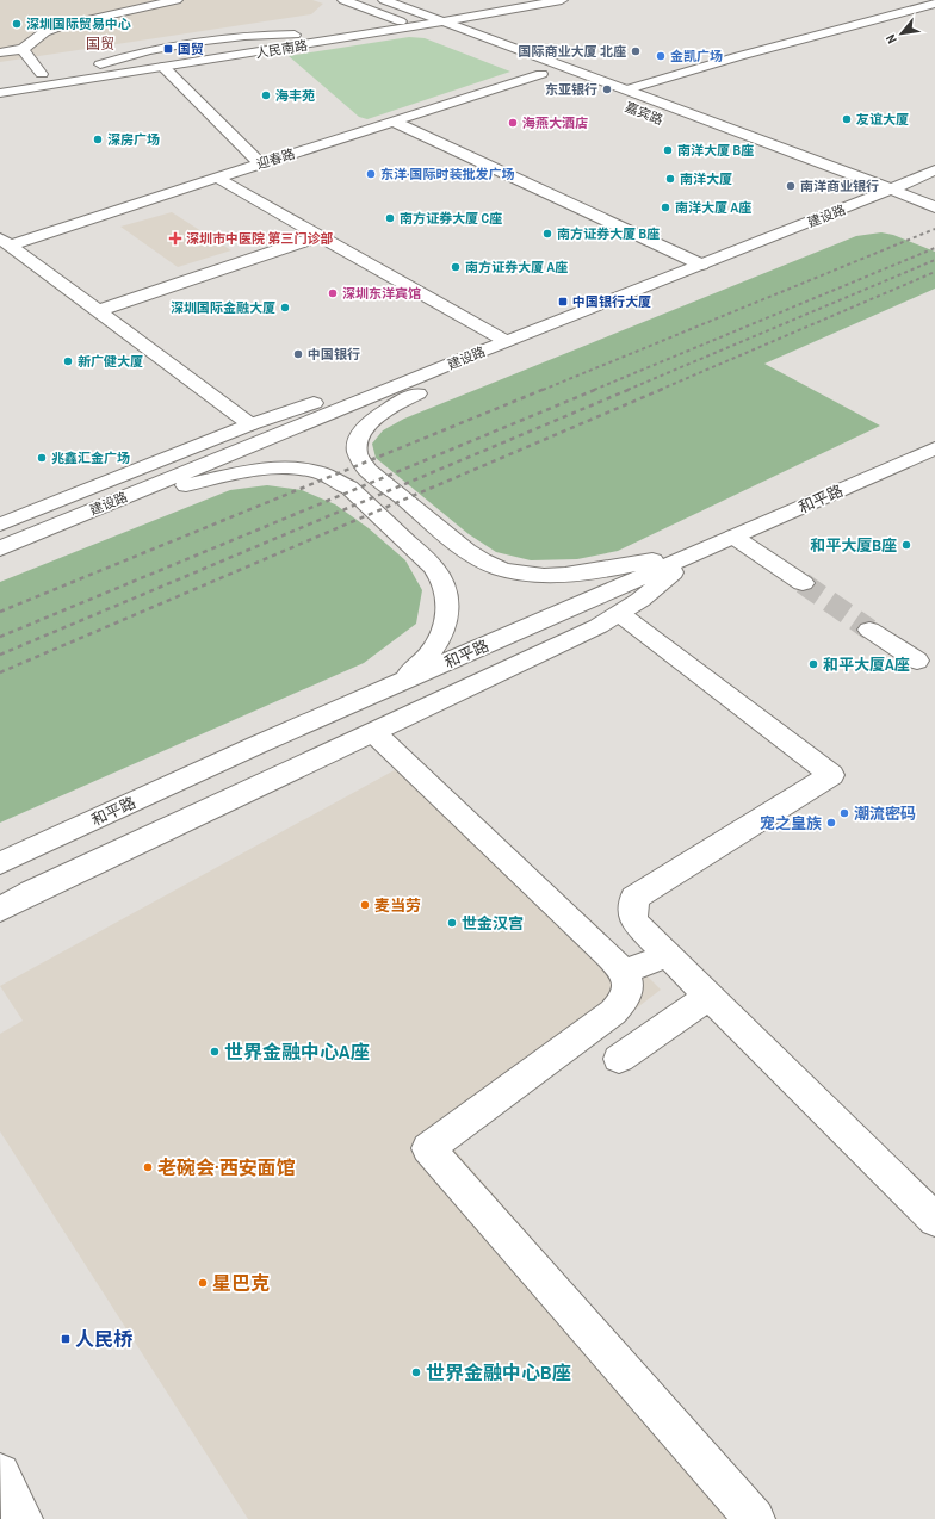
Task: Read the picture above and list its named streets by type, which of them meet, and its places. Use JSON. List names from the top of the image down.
{
  "streets": {
    "main road": [
      "人民南路",
      "嘉宾路",
      "迎春路",
      "建设路",
      "和平路"
    ]
  },
  "crossings": [
    ["人民南路", "嘉宾路"],
    ["嘉宾路", "建设路"]
  ],
  "districts": ["国贸"],
  "places": {
    "other": [
      "深圳国际贸易中心",
      "国际商业大厦 北座",
      "金凯广场",
      "东亚银行",
      "海丰苑",
      "友谊大厦",
      "海燕大酒店",
      "深房广场",
      "南洋大厦 B座",
      "东洋·国际时装批发广场",
      "南洋大厦",
      "南洋商业银行",
      "南洋大厦 A座",
      "南方证券大厦 C座",
      "南方证券大厦 B座",
      "南方证券大厦 A座",
      "深圳东洋宾馆",
      "深圳国际金融大厦",
      "中国银行",
      "新广健大厦",
      "兆鑫汇金广场",
      "和平大厦B座",
      "和平大厦A座",
      "潮流密码",
      "宠之皇族",
      "麦当劳",
      "世金汉宫",
      "世界金融中心A座",
      "老碗会·西安面馆",
      "星巴克",
      "世界金融中心B座"
    ],
    "transit": ["国贸", "中国银行大厦", "人民桥"],
    "health": ["深圳市中医院 第三门诊部"]
  },
  "north": "bottom left"
}
